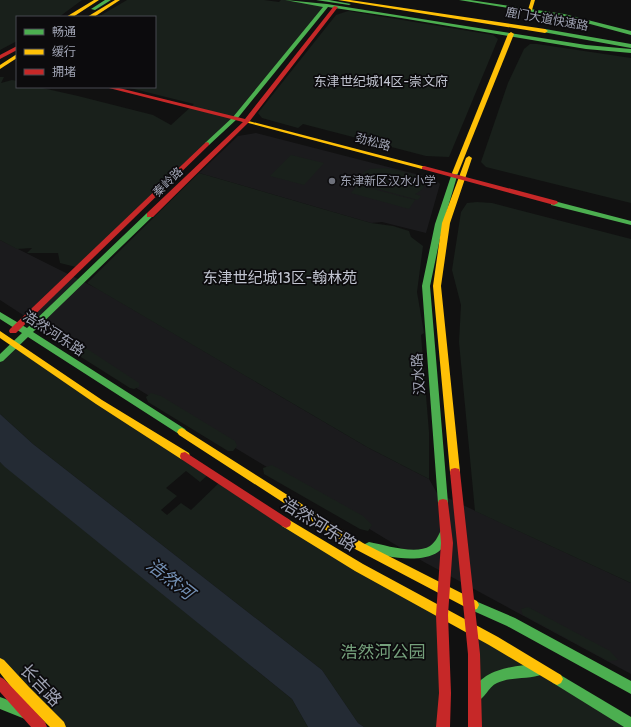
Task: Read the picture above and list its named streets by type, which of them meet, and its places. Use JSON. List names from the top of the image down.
{
  "streets": {
    "main road": [
      "鹿门大道快速路",
      "劲松路",
      "秦岭路",
      "浩然河东路",
      "汉水路",
      "长吉路"
    ]
  },
  "crossings": [
    ["鹿门大道快速路", "秦岭路"],
    ["劲松路", "秦岭路"],
    ["劲松路", "汉水路"],
    ["秦岭路", "浩然河东路"],
    ["浩然河东路", "汉水路"]
  ],
  "districts": ["东津世纪城14区-崇文府", "东津世纪城13区-翰林苑"],
  "water": ["浩然河"],
  "parks": ["浩然河公园"],
  "places": ["东津新区汉水小学"],
  "legend": ["畅通", "缓行", "拥堵"]
}
